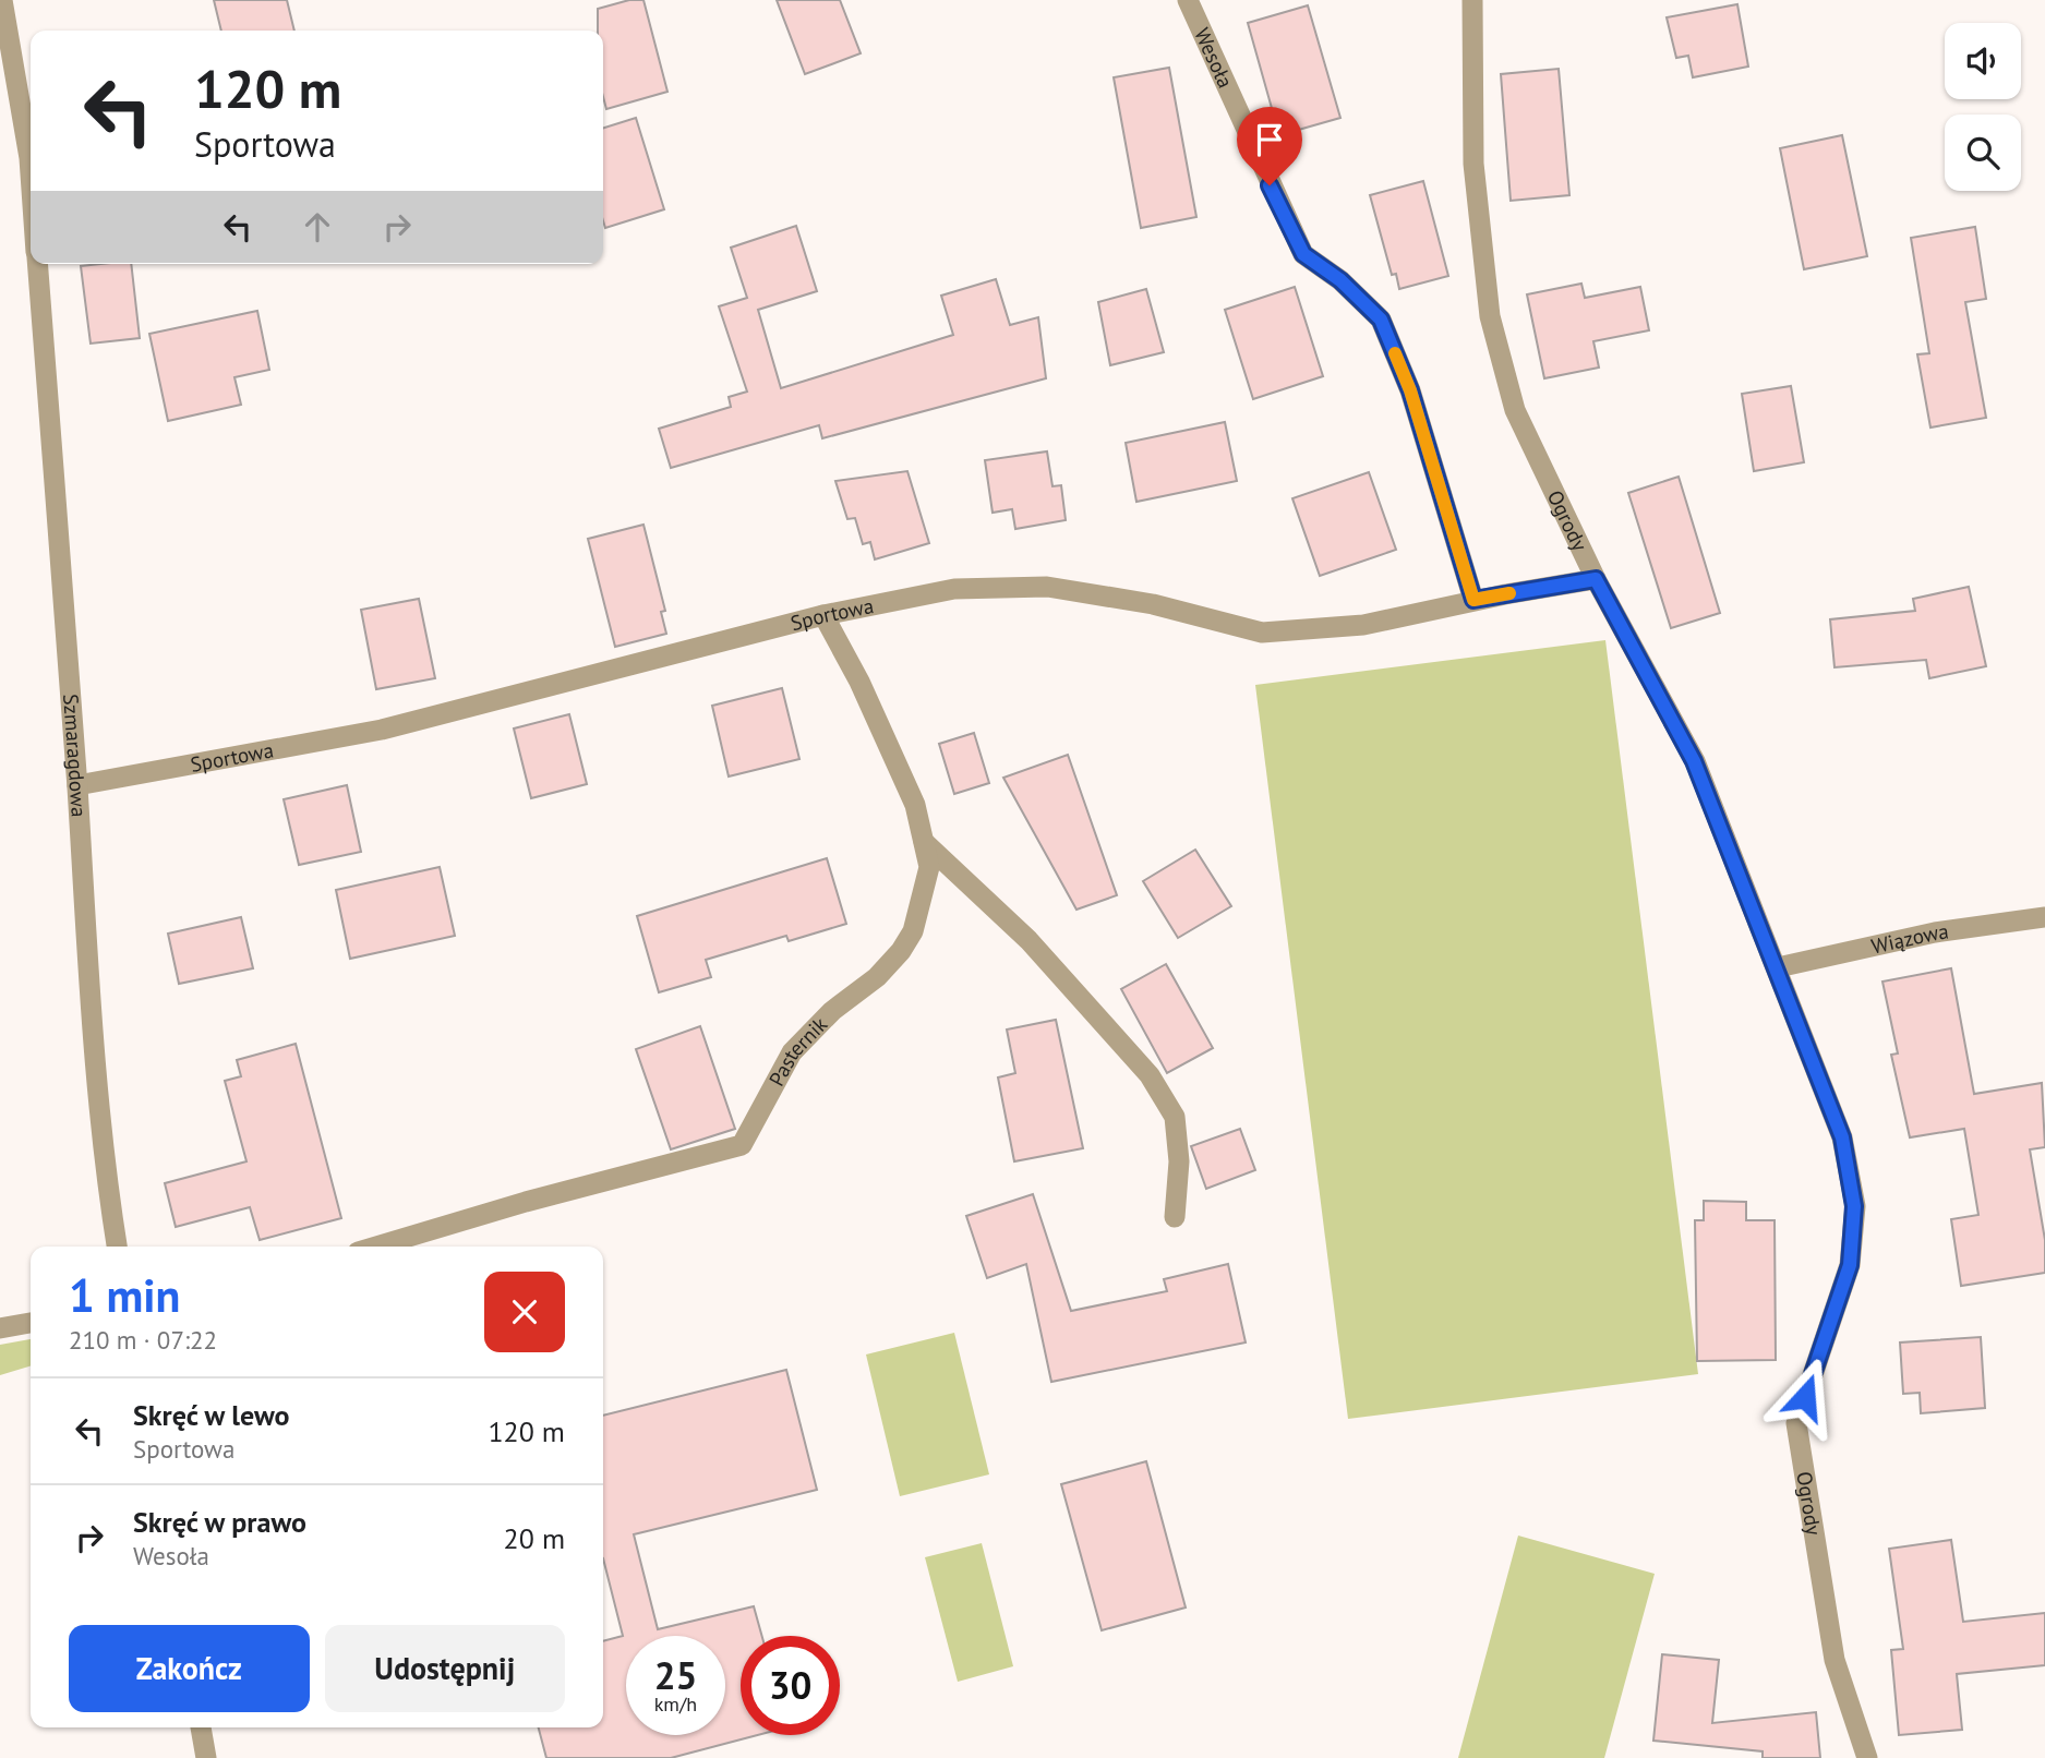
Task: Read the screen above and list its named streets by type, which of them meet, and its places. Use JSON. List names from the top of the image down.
{
  "streets": {
    "street": [
      "Wesoła",
      "Ogrody",
      "Sportowa",
      "Szmaragdowa",
      "Wiązowa",
      "Pasternik"
    ]
  },
  "crossings": [
    ["Wesoła", "Sportowa"],
    ["Ogrody", "Sportowa"],
    ["Ogrody", "Wiązowa"],
    ["Sportowa", "Szmaragdowa"],
    ["Sportowa", "Pasternik"]
  ],
  "page": {
    "turn": ["120 m", "Sportowa"],
    "heading": ["1 min", "210 m · 07:22"],
    "list": [
      {
        "name": "Skręć w lewo",
        "note": "Sportowa",
        "value": "120 m"
      },
      {
        "name": "Skręć w prawo",
        "note": "Wesoła",
        "value": "20 m"
      }
    ],
    "buttons": ["Zakończ", "Udostępnij"],
    "speed": "25 km/h",
    "limit": "30"
  }
}
